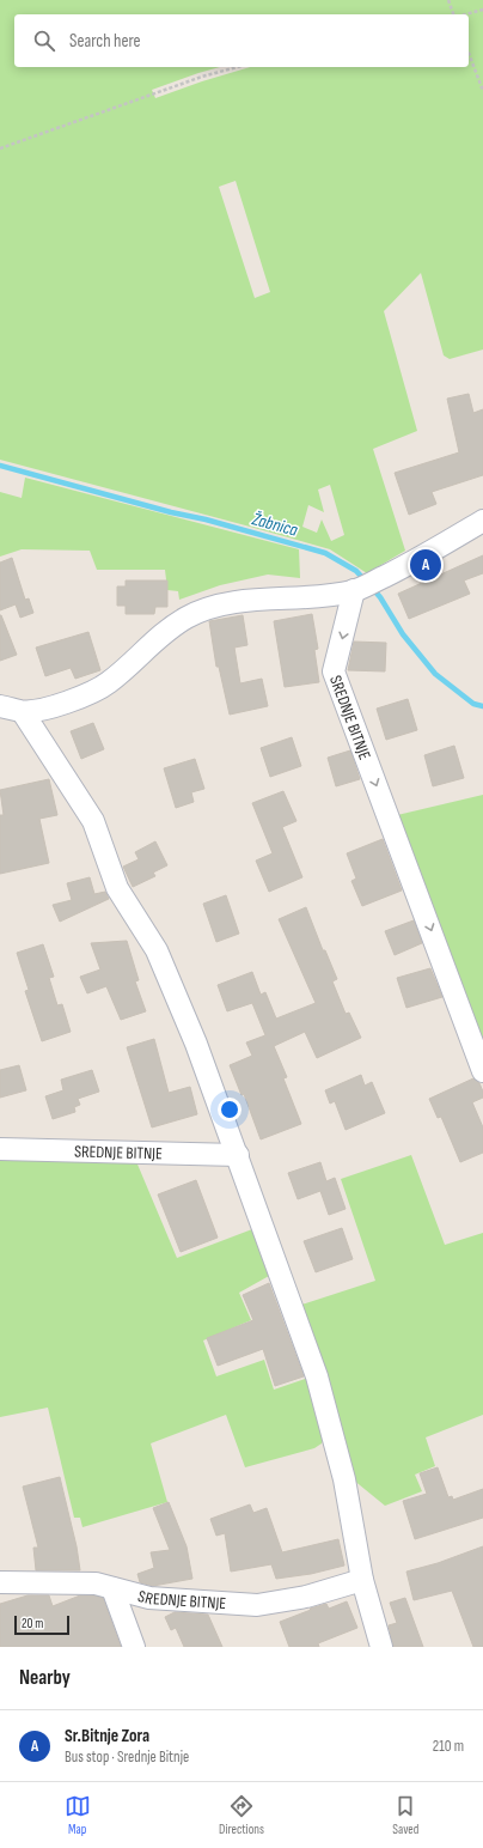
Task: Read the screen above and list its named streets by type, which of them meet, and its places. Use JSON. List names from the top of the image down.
{
  "streets": {
    "street": ["SREDNJE BITNJE"]
  },
  "one_way": ["SREDNJE BITNJE"],
  "water": ["Žabnica"],
  "scale_bar": "20 m",
  "page": {
    "search": "Search here",
    "pins": "A",
    "scale": "20 m",
    "heading": "Nearby",
    "list": [
      {
        "mark": "A",
        "name": "Sr.Bitnje Zora",
        "note": "Bus stop · Srednje Bitnje",
        "value": "210 m"
      }
    ],
    "nav": ["Map", "Directions", "Saved"]
  }
}
